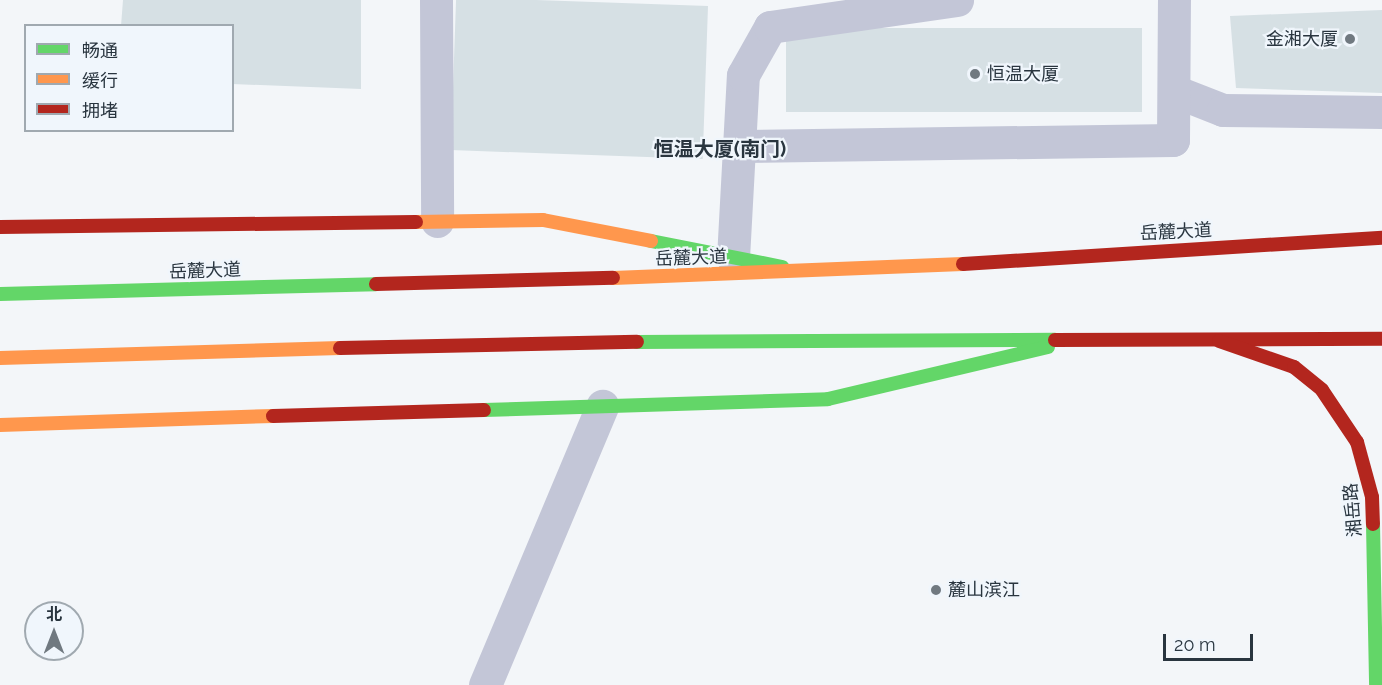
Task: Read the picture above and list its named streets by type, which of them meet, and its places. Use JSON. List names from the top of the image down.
{
  "streets": {
    "main road": ["岳麓大道", "湘岳路"]
  },
  "districts": ["恒温大厦(南门)"],
  "places": ["金湘大厦", "恒温大厦", "麓山滨江"],
  "legend": ["畅通", "缓行", "拥堵"],
  "scale_bar": "20 m",
  "north": "top"
}
